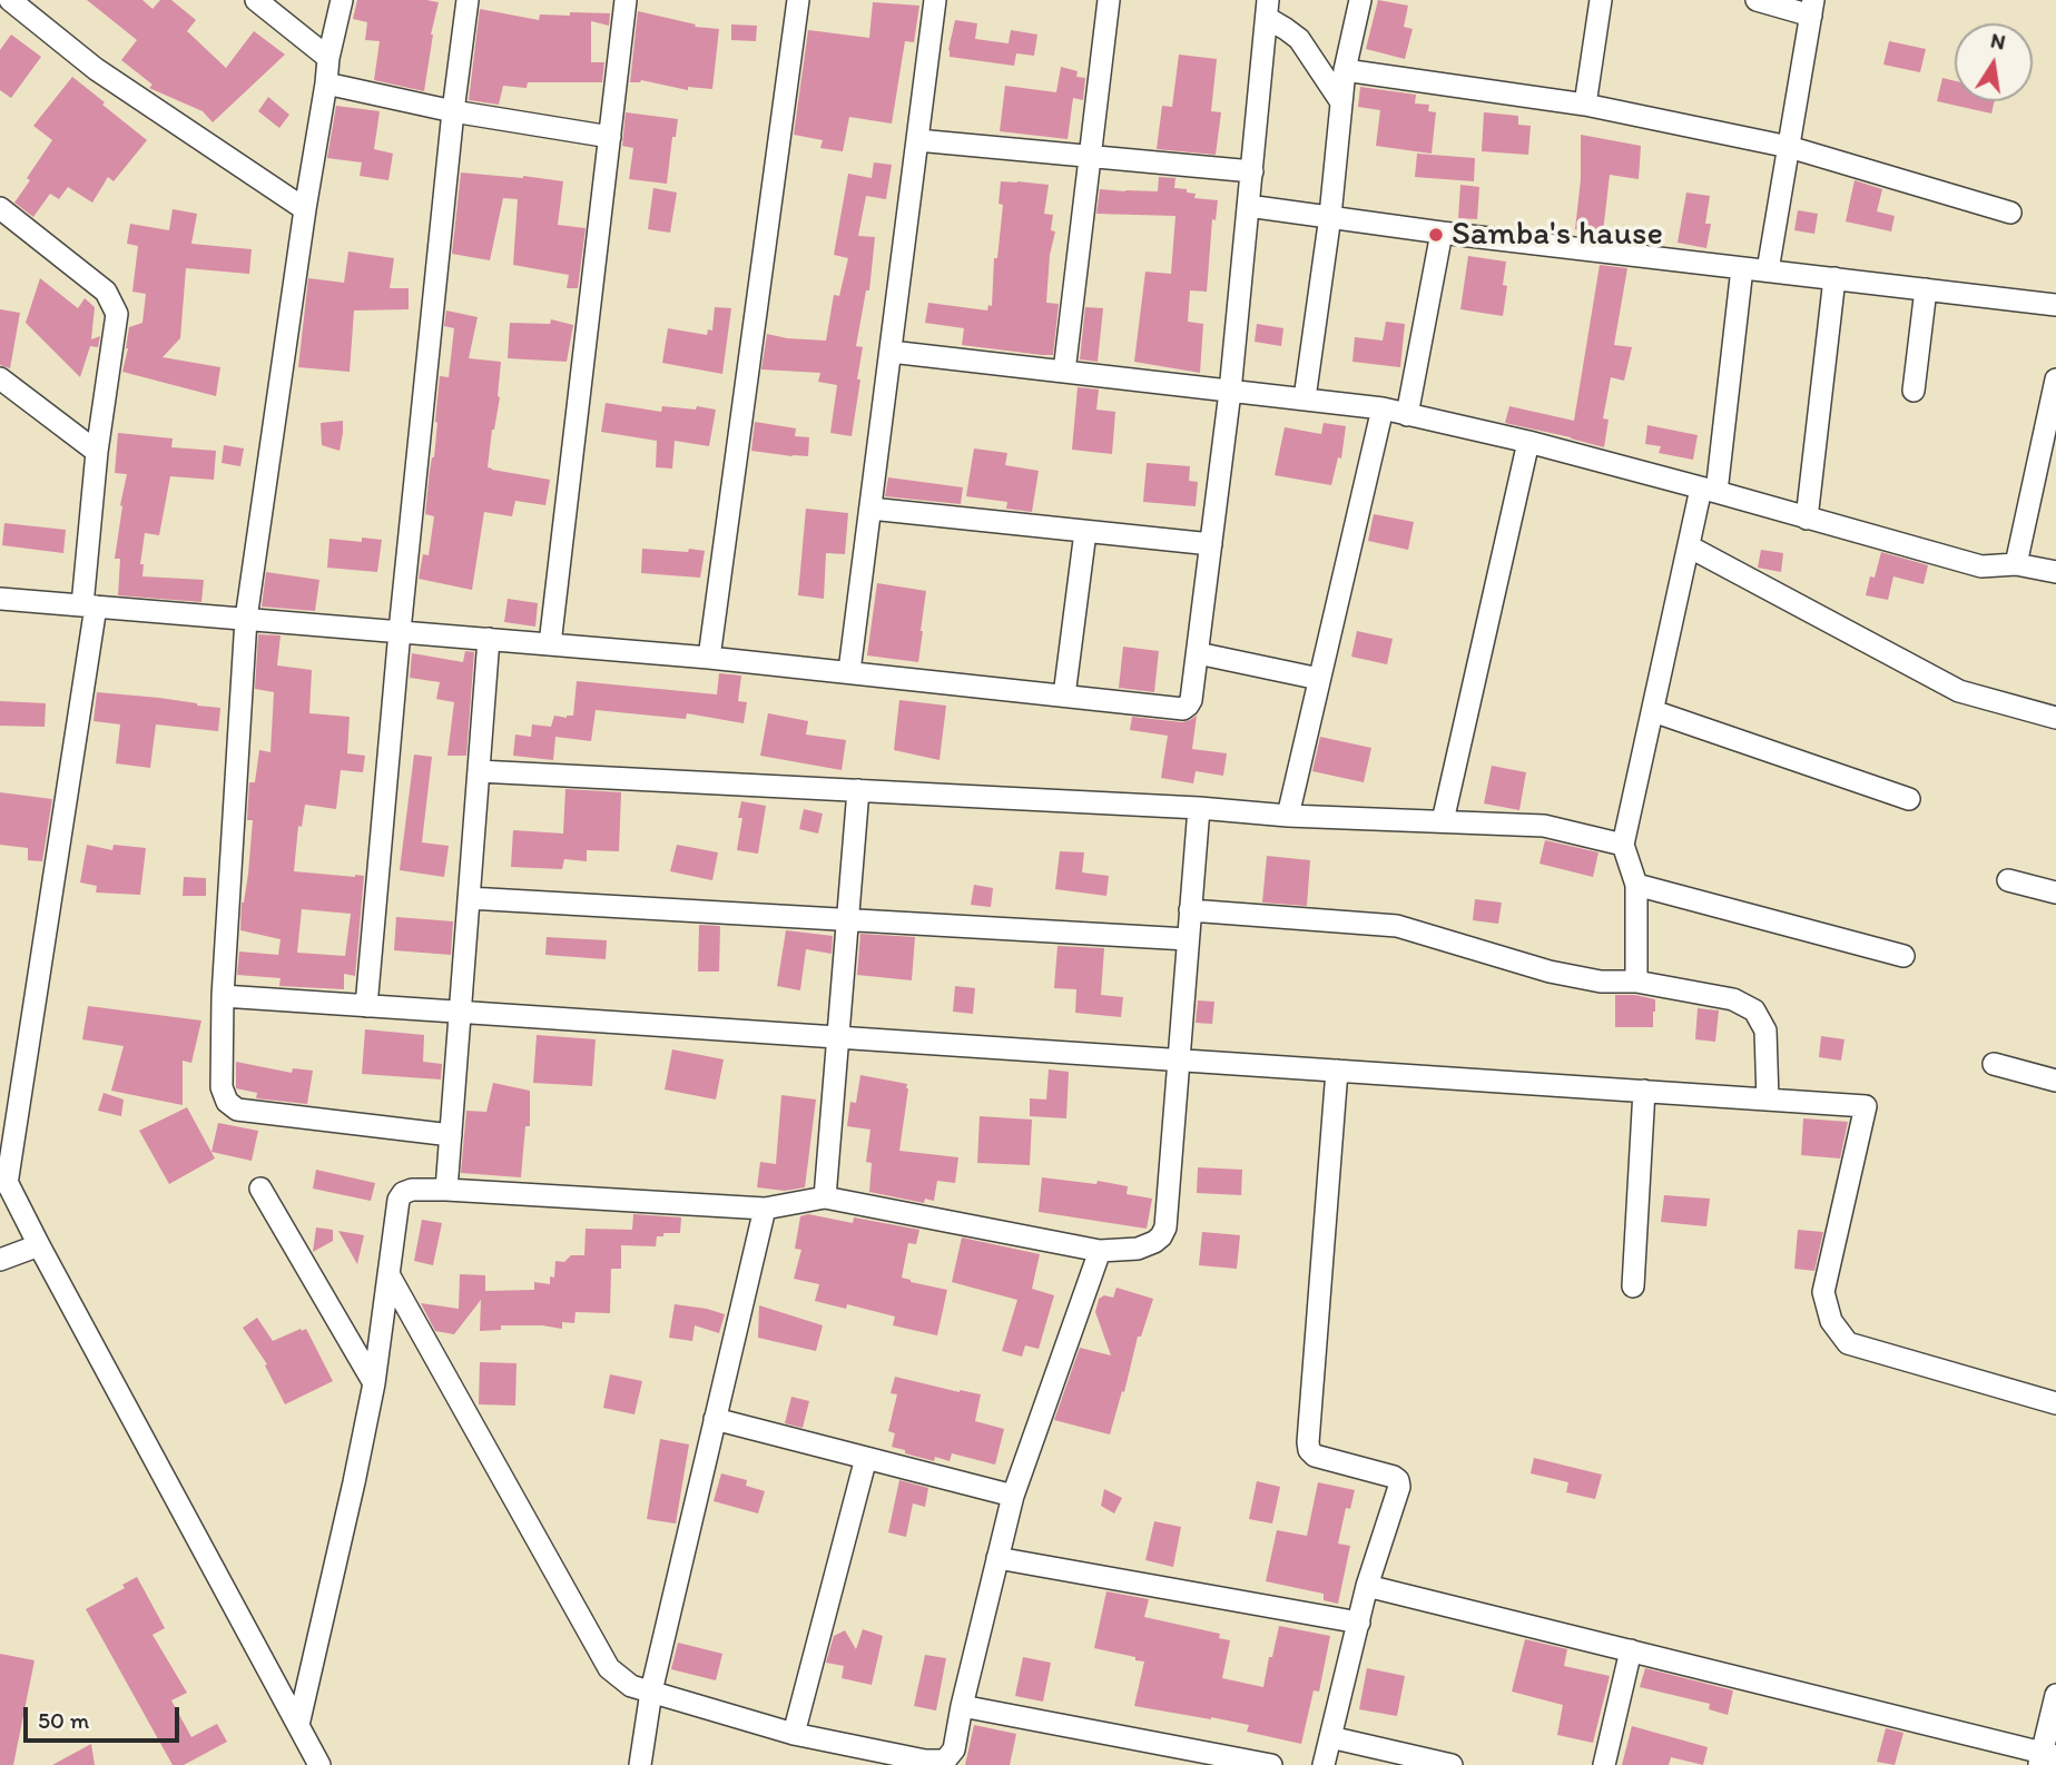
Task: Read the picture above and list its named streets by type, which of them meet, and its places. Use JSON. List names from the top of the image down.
{
  "places": ["Samba's hause"],
  "scale_bar": "50 m",
  "north": "top"
}
